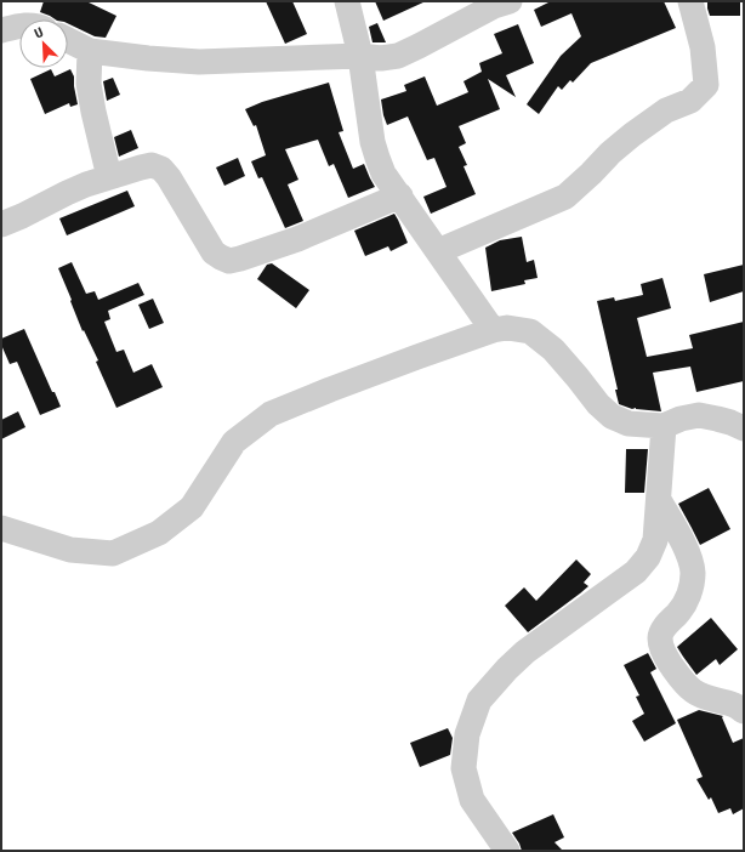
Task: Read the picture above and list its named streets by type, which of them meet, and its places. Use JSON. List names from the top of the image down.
{
  "north": "top left"
}
